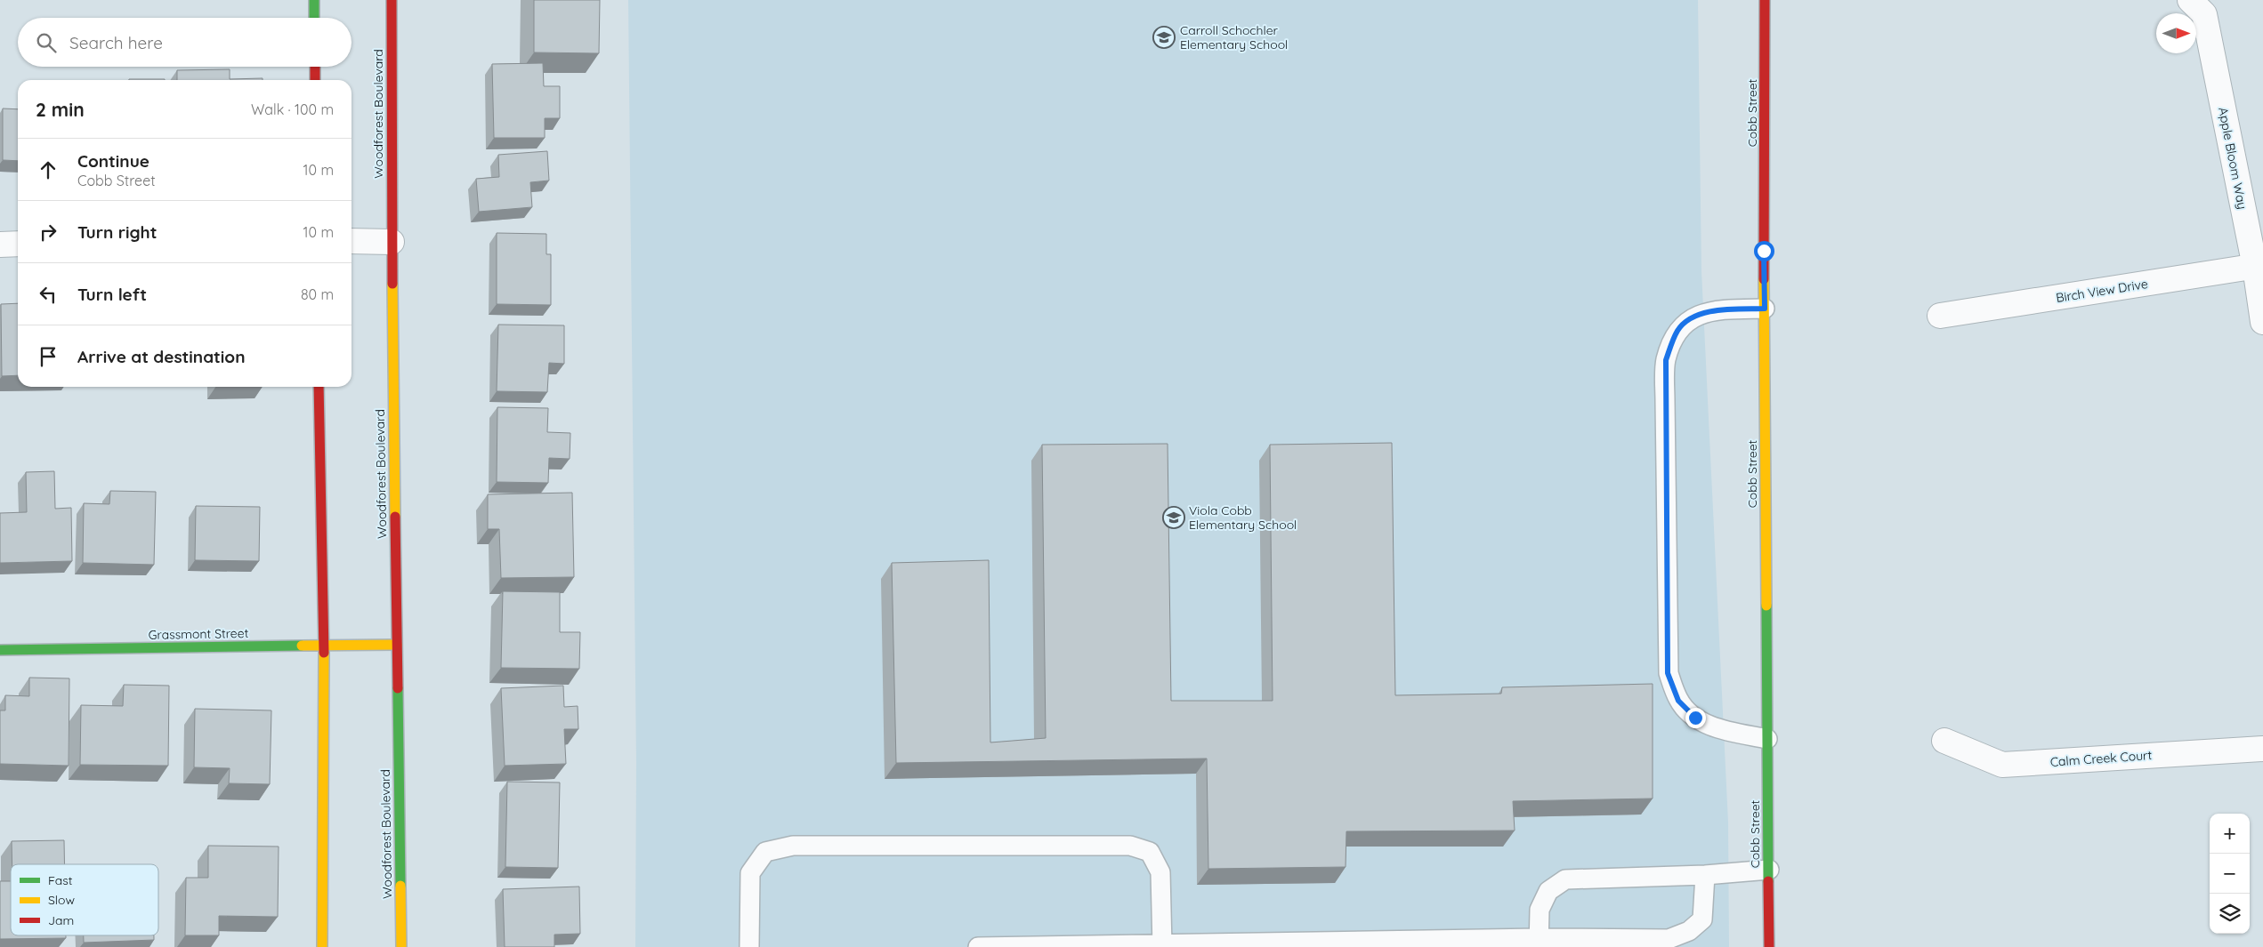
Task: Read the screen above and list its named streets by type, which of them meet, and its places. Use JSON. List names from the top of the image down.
{
  "streets": {
    "main road": ["Cobb Street", "Woodforest Boulevard", "Grassmont Street"],
    "street": ["Apple Bloom Way", "Birch View Drive", "Calm Creek Court"]
  },
  "crossings": [
    ["Woodforest Boulevard", "Grassmont Street"],
    ["Apple Bloom Way", "Birch View Drive"]
  ],
  "places": {
    "school or university": ["Carroll Schochler Elementary School", "Viola Cobb Elementary School"]
  },
  "legend": ["Fast", "Slow", "Jam"],
  "north": "right",
  "page": {
    "search": "Search here",
    "heading": ["2 min", "Walk · 100 m"],
    "list": [
      ["Continue", "Cobb Street", "10 m"],
      ["Turn right", "10 m"],
      ["Turn left", "80 m"],
      "Arrive at destination"
    ],
    "map_buttons": ["+", "−"]
  }
}
